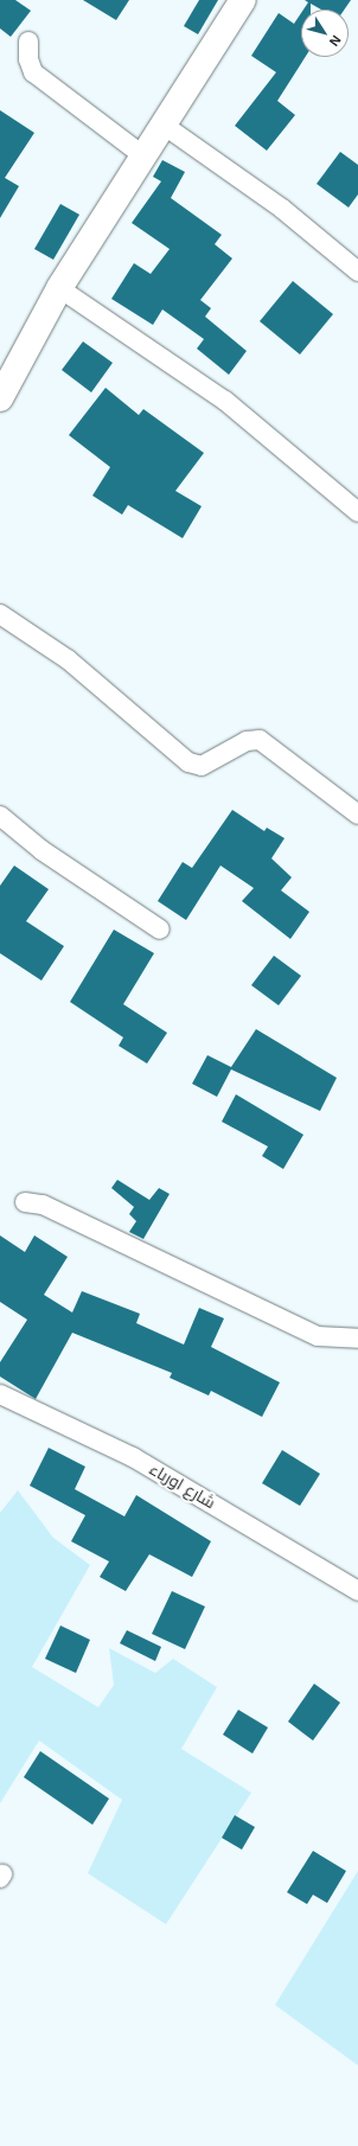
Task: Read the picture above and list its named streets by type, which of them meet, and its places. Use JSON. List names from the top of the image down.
{
  "streets": {
    "street": ["شارع اورباء"]
  },
  "north": "bottom right"
}
